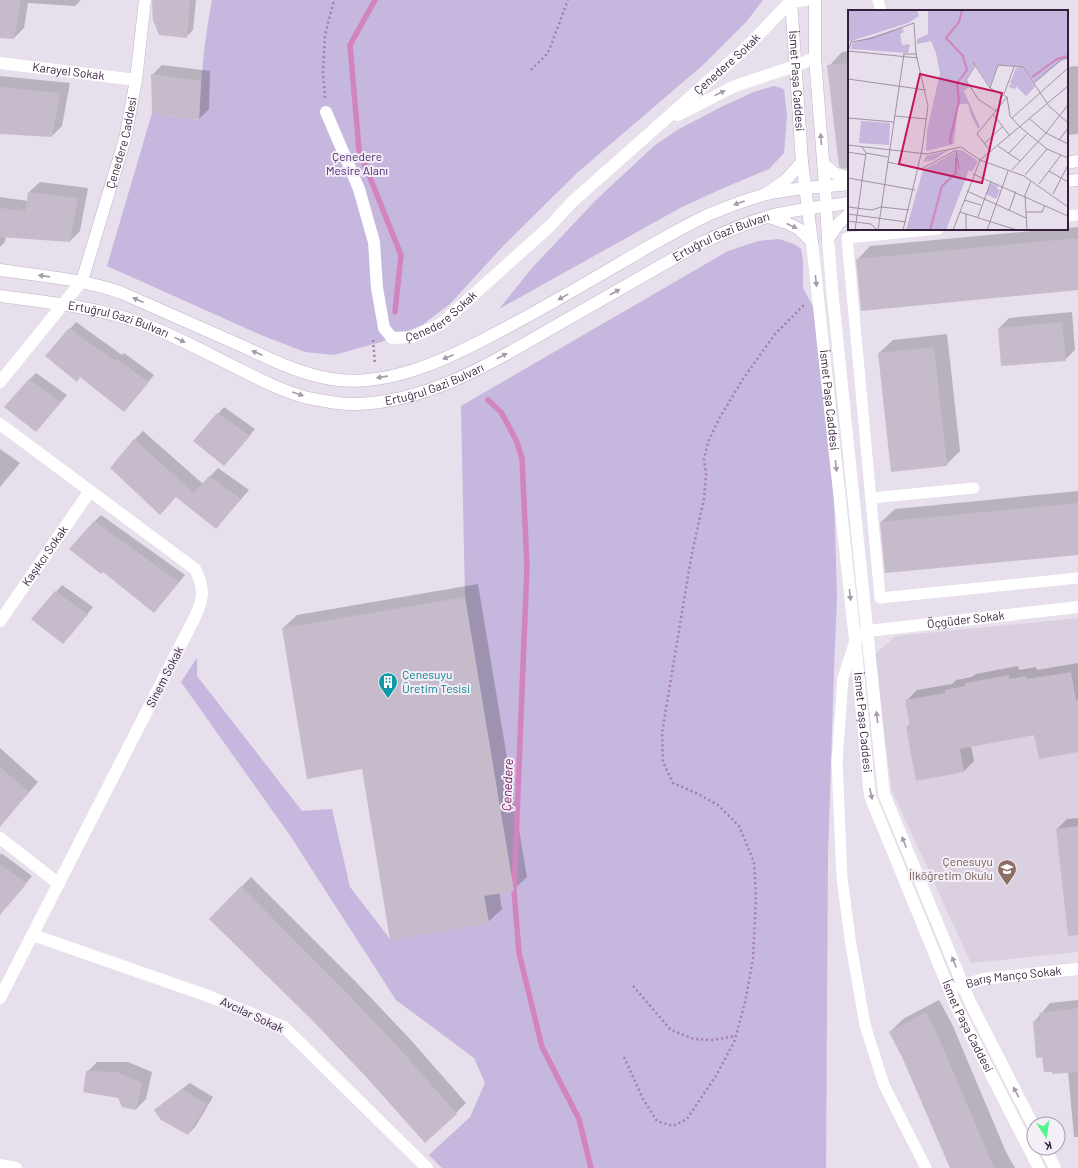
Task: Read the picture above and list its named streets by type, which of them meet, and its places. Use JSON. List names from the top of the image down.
{
  "streets": {
    "street": [
      "Çenedere Sokak",
      "Karayel Sokak",
      "İsmet Paşa Caddesi",
      "Çenedere Caddesi",
      "Ertuğrul Gazi Bulvarı",
      "Kaşıkcı Sokak",
      "Öçgüder Sokak",
      "Sinem Sokak",
      "Barış Manço Sokak",
      "Avcılar Sokak"
    ]
  },
  "crossings": [
    ["Çenedere Sokak", "İsmet Paşa Caddesi"],
    ["Karayel Sokak", "Çenedere Caddesi"],
    ["İsmet Paşa Caddesi", "Ertuğrul Gazi Bulvarı"],
    ["İsmet Paşa Caddesi", "Öçgüder Sokak"],
    ["İsmet Paşa Caddesi", "Barış Manço Sokak"],
    ["Çenedere Caddesi", "Ertuğrul Gazi Bulvarı"],
    ["Kaşıkcı Sokak", "Sinem Sokak"],
    ["Sinem Sokak", "Avcılar Sokak"]
  ],
  "water": ["Çenedere"],
  "parks": ["Çenedere Mesire Alanı"],
  "places": {
    "building": ["Çenesuyu Üretim Tesisi"],
    "school or university": ["Çenesuyu İlköğretim Okulu"]
  },
  "north": "bottom"
}
